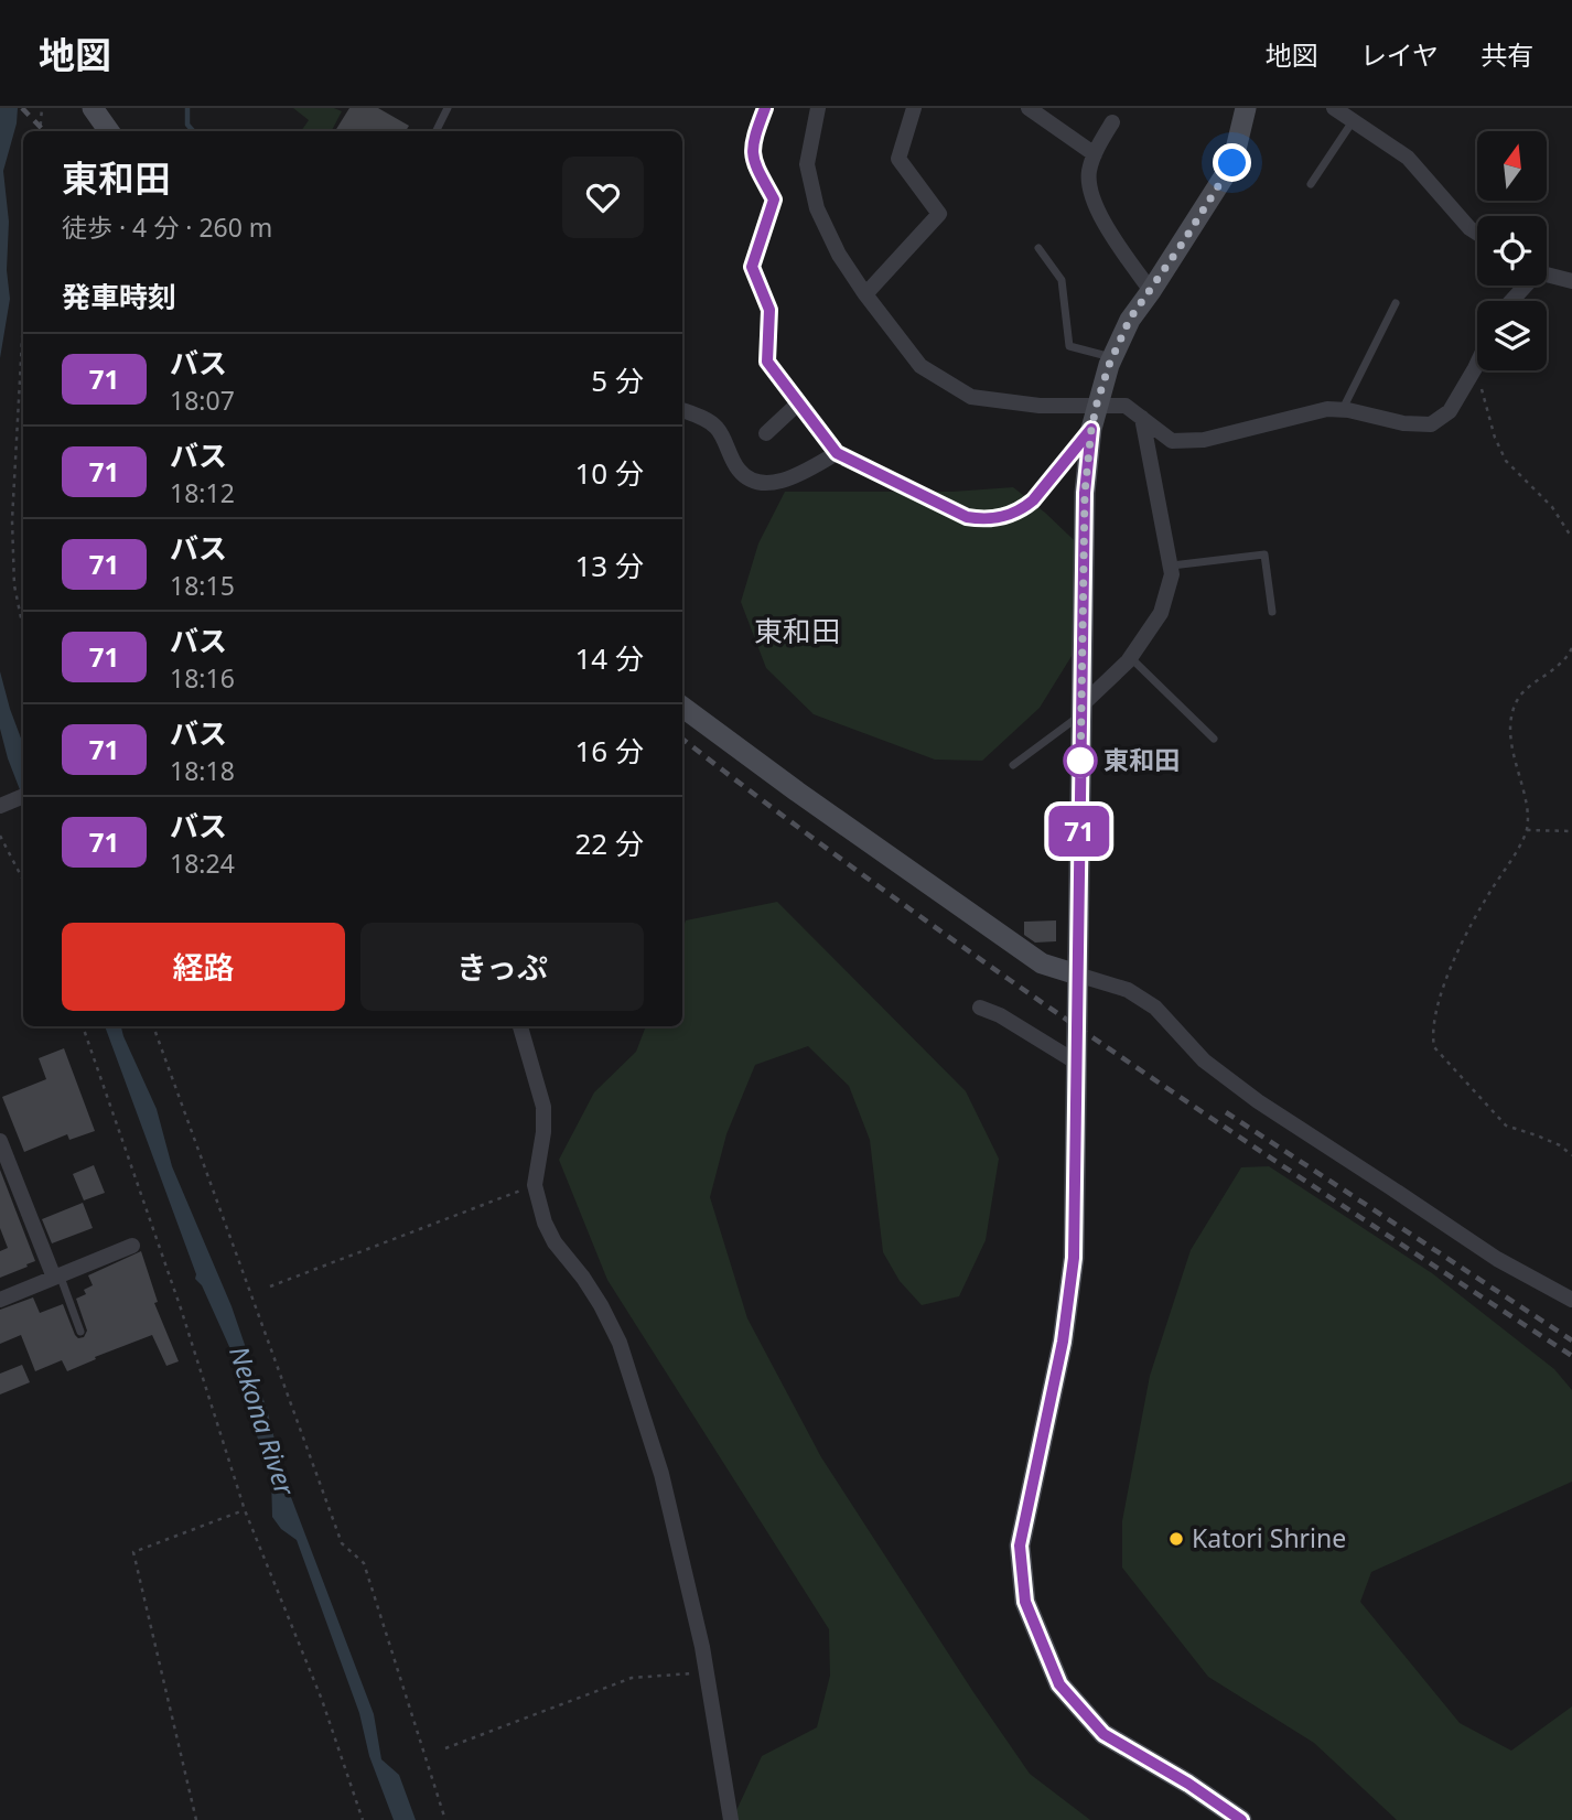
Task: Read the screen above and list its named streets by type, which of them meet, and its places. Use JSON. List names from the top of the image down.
{
  "districts": ["東和田"],
  "water": ["Nekona River"],
  "places": ["東和田", "Katori Shrine"],
  "lines": ["bus line 71"],
  "north": "top",
  "page": {
    "header": "地図",
    "nav": ["地図", "レイヤ", "共有"],
    "on_map": "71",
    "heading": [
      ["東和田", "徒歩 · 4 分 · 260 m"],
      "発車時刻"
    ],
    "list": [
      {
        "mark": "71",
        "name": "バス",
        "note": "18:07",
        "value": "5 分"
      },
      {
        "mark": "71",
        "name": "バス",
        "note": "18:12",
        "value": "10 分"
      },
      {
        "mark": "71",
        "name": "バス",
        "note": "18:15",
        "value": "13 分"
      },
      {
        "mark": "71",
        "name": "バス",
        "note": "18:16",
        "value": "14 分"
      },
      {
        "mark": "71",
        "name": "バス",
        "note": "18:18",
        "value": "16 分"
      },
      {
        "mark": "71",
        "name": "バス",
        "note": "18:24",
        "value": "22 分"
      }
    ],
    "buttons": ["経路", "きっぷ"]
  }
}
